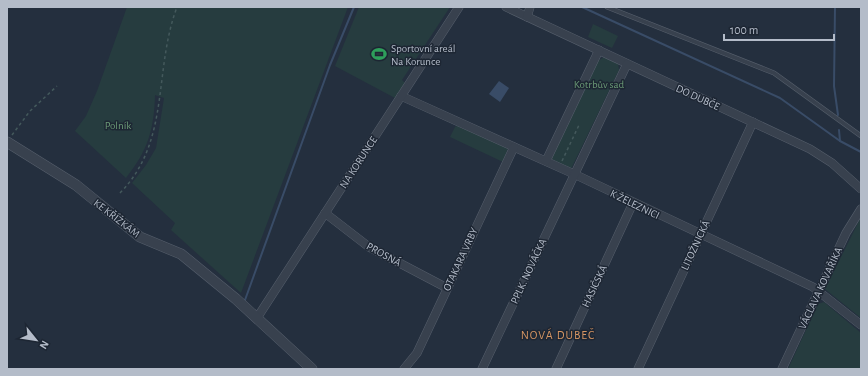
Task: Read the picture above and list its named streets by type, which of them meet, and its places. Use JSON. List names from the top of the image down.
{
  "streets": {
    "street": [
      "DO DUBČE",
      "NA KORUNCE",
      "K ŽELEZNICI",
      "KE KŘÍŽKÁM",
      "LITOŽNICKÁ",
      "PROSNÁ",
      "OTAKARA VRBY",
      "PPLK. NOVÁČKA",
      "HASIČSKÁ",
      "VÁCLAVA KOVAŘÍKA"
    ]
  },
  "crossings": [
    ["DO DUBČE", "LITOŽNICKÁ"],
    ["DO DUBČE", "PPLK. NOVÁČKA"],
    ["NA KORUNCE", "K ŽELEZNICI"],
    ["NA KORUNCE", "KE KŘÍŽKÁM"],
    ["NA KORUNCE", "PROSNÁ"],
    ["K ŽELEZNICI", "LITOŽNICKÁ"],
    ["K ŽELEZNICI", "OTAKARA VRBY"],
    ["K ŽELEZNICI", "PPLK. NOVÁČKA"],
    ["K ŽELEZNICI", "HASIČSKÁ"],
    ["K ŽELEZNICI", "VÁCLAVA KOVAŘÍKA"],
    ["PROSNÁ", "OTAKARA VRBY"]
  ],
  "districts": ["NOVÁ DUBEČ"],
  "parks": ["Kotrbův sad", "Polník"],
  "places": {
    "sports": ["Sportovní areál Na Korunce"]
  },
  "scale_bar": "100 m",
  "north": "bottom right"
}
